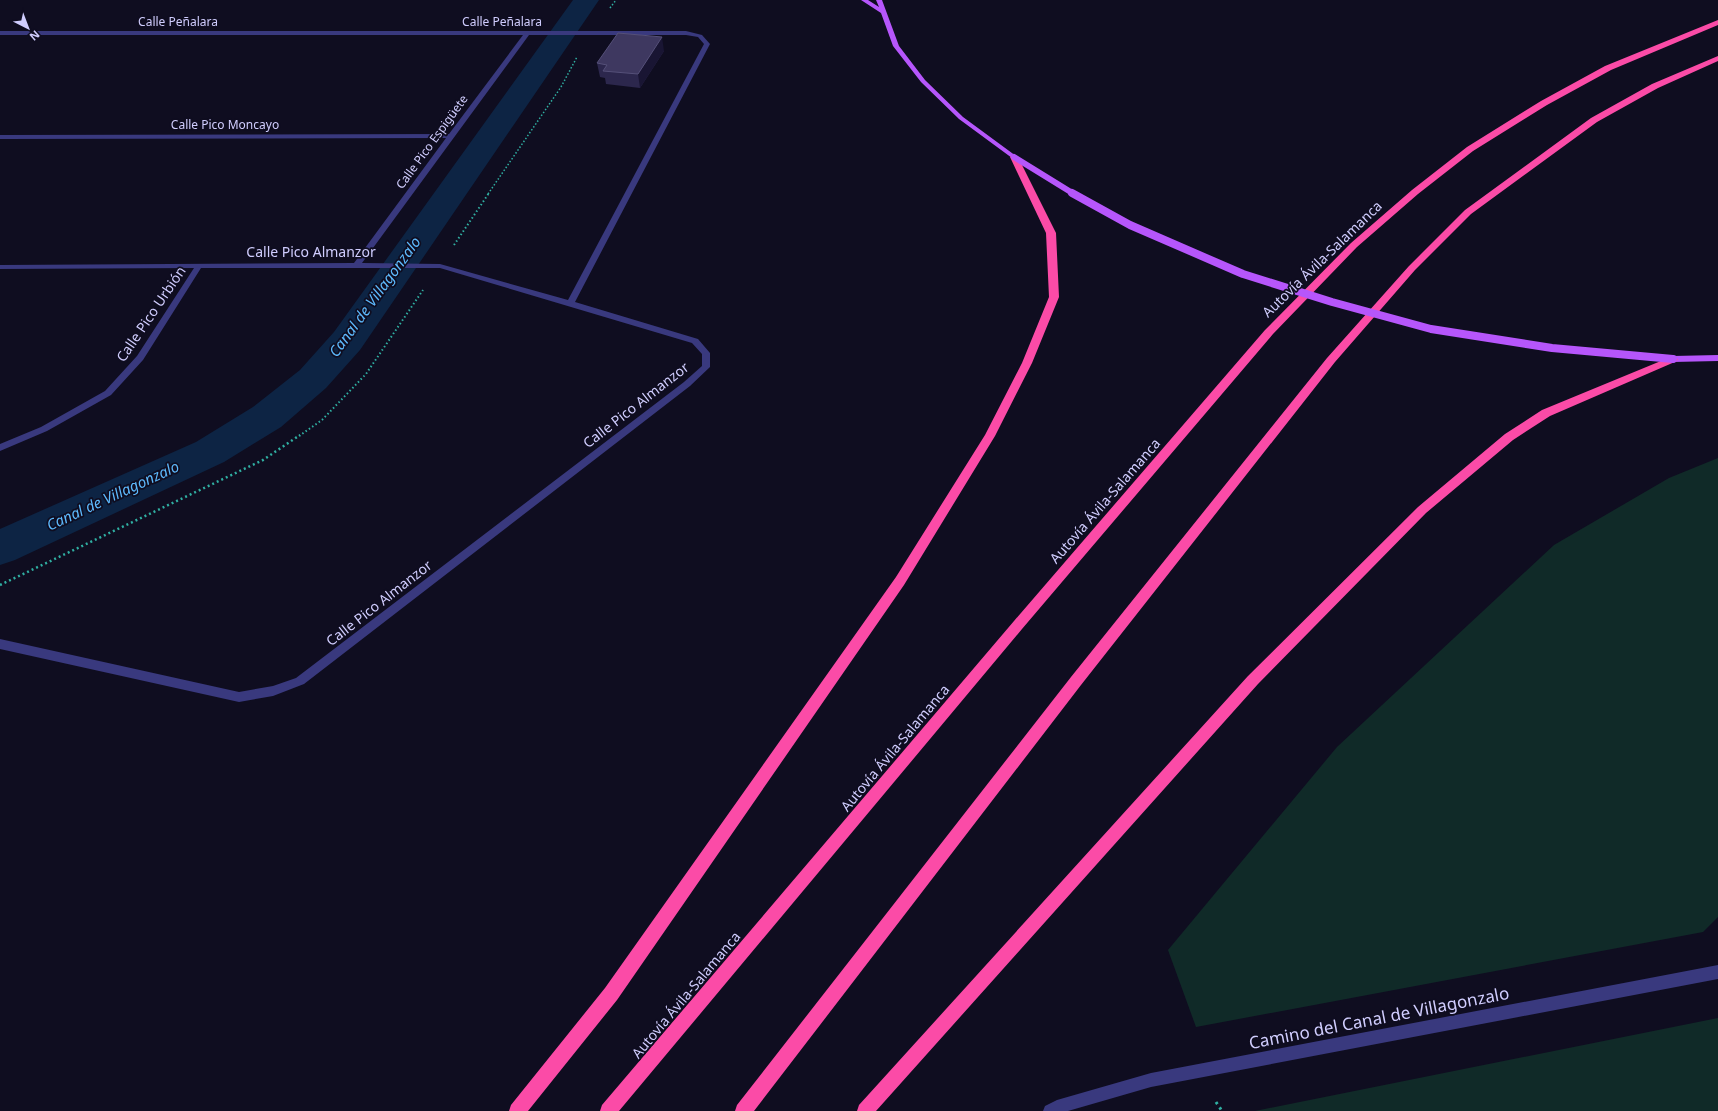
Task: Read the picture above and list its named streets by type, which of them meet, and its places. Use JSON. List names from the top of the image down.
{
  "streets": {
    "highway": ["Autovía Ávila-Salamanca"],
    "street": [
      "Calle Peñalara",
      "Calle Pico Moncayo",
      "Calle Pico Espigüete",
      "Calle Pico Almanzor",
      "Calle Pico Urbión",
      "Camino del Canal de Villagonzalo"
    ]
  },
  "crossings": [
    ["Calle Peñalara", "Calle Pico Espigüete"],
    ["Calle Peñalara", "Calle Pico Almanzor"],
    ["Calle Pico Moncayo", "Calle Pico Espigüete"],
    ["Calle Pico Espigüete", "Calle Pico Almanzor"],
    ["Calle Pico Almanzor", "Calle Pico Urbión"]
  ],
  "water": ["Canal de Villagonzalo"],
  "north": "bottom right"
}
